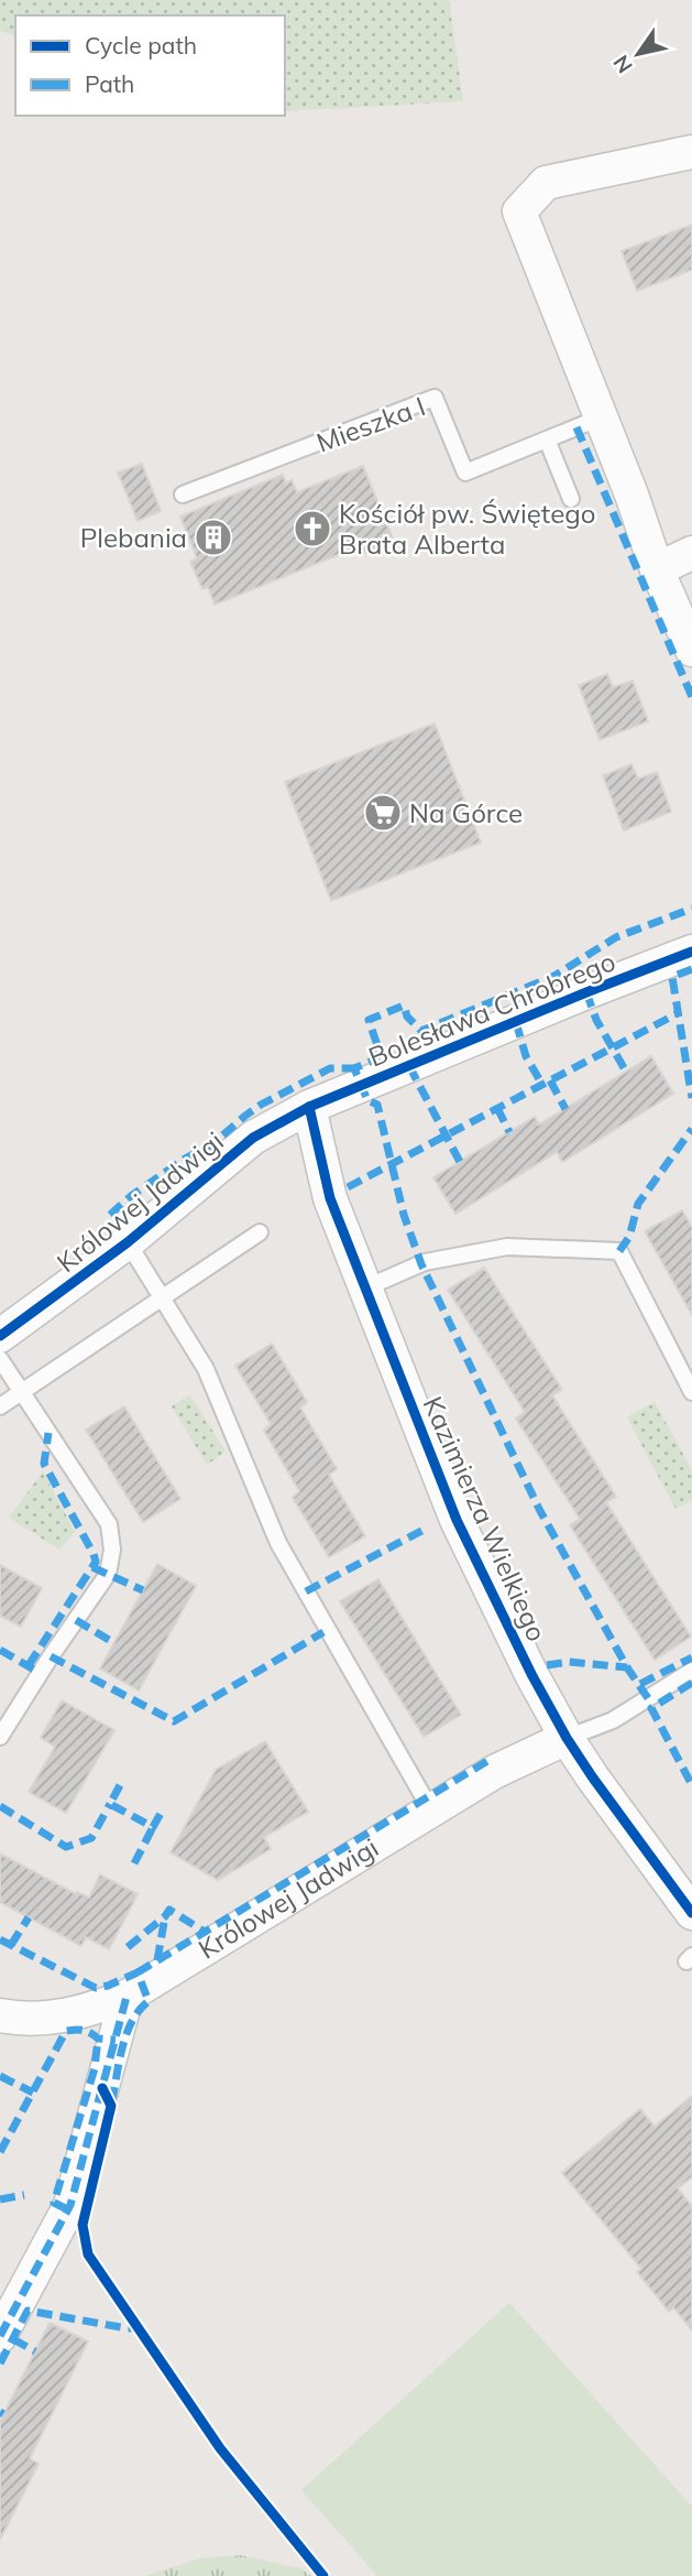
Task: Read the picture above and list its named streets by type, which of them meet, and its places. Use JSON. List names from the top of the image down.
{
  "streets": {
    "street": ["Bolesława Chrobrego", "Królowej Jadwigi", "Kazimierza Wielkiego"],
    "lane": ["Mieszka I"]
  },
  "crossings": [
    ["Bolesława Chrobrego", "Królowej Jadwigi"],
    ["Bolesława Chrobrego", "Kazimierza Wielkiego"],
    ["Królowej Jadwigi", "Kazimierza Wielkiego"]
  ],
  "places": {
    "church": ["Kościół pw. Świętego Brata Alberta"],
    "building": ["Plebania"],
    "supermarket": ["Na Górce"]
  },
  "legend": ["Cycle path", "Path"],
  "north": "bottom left"
}
